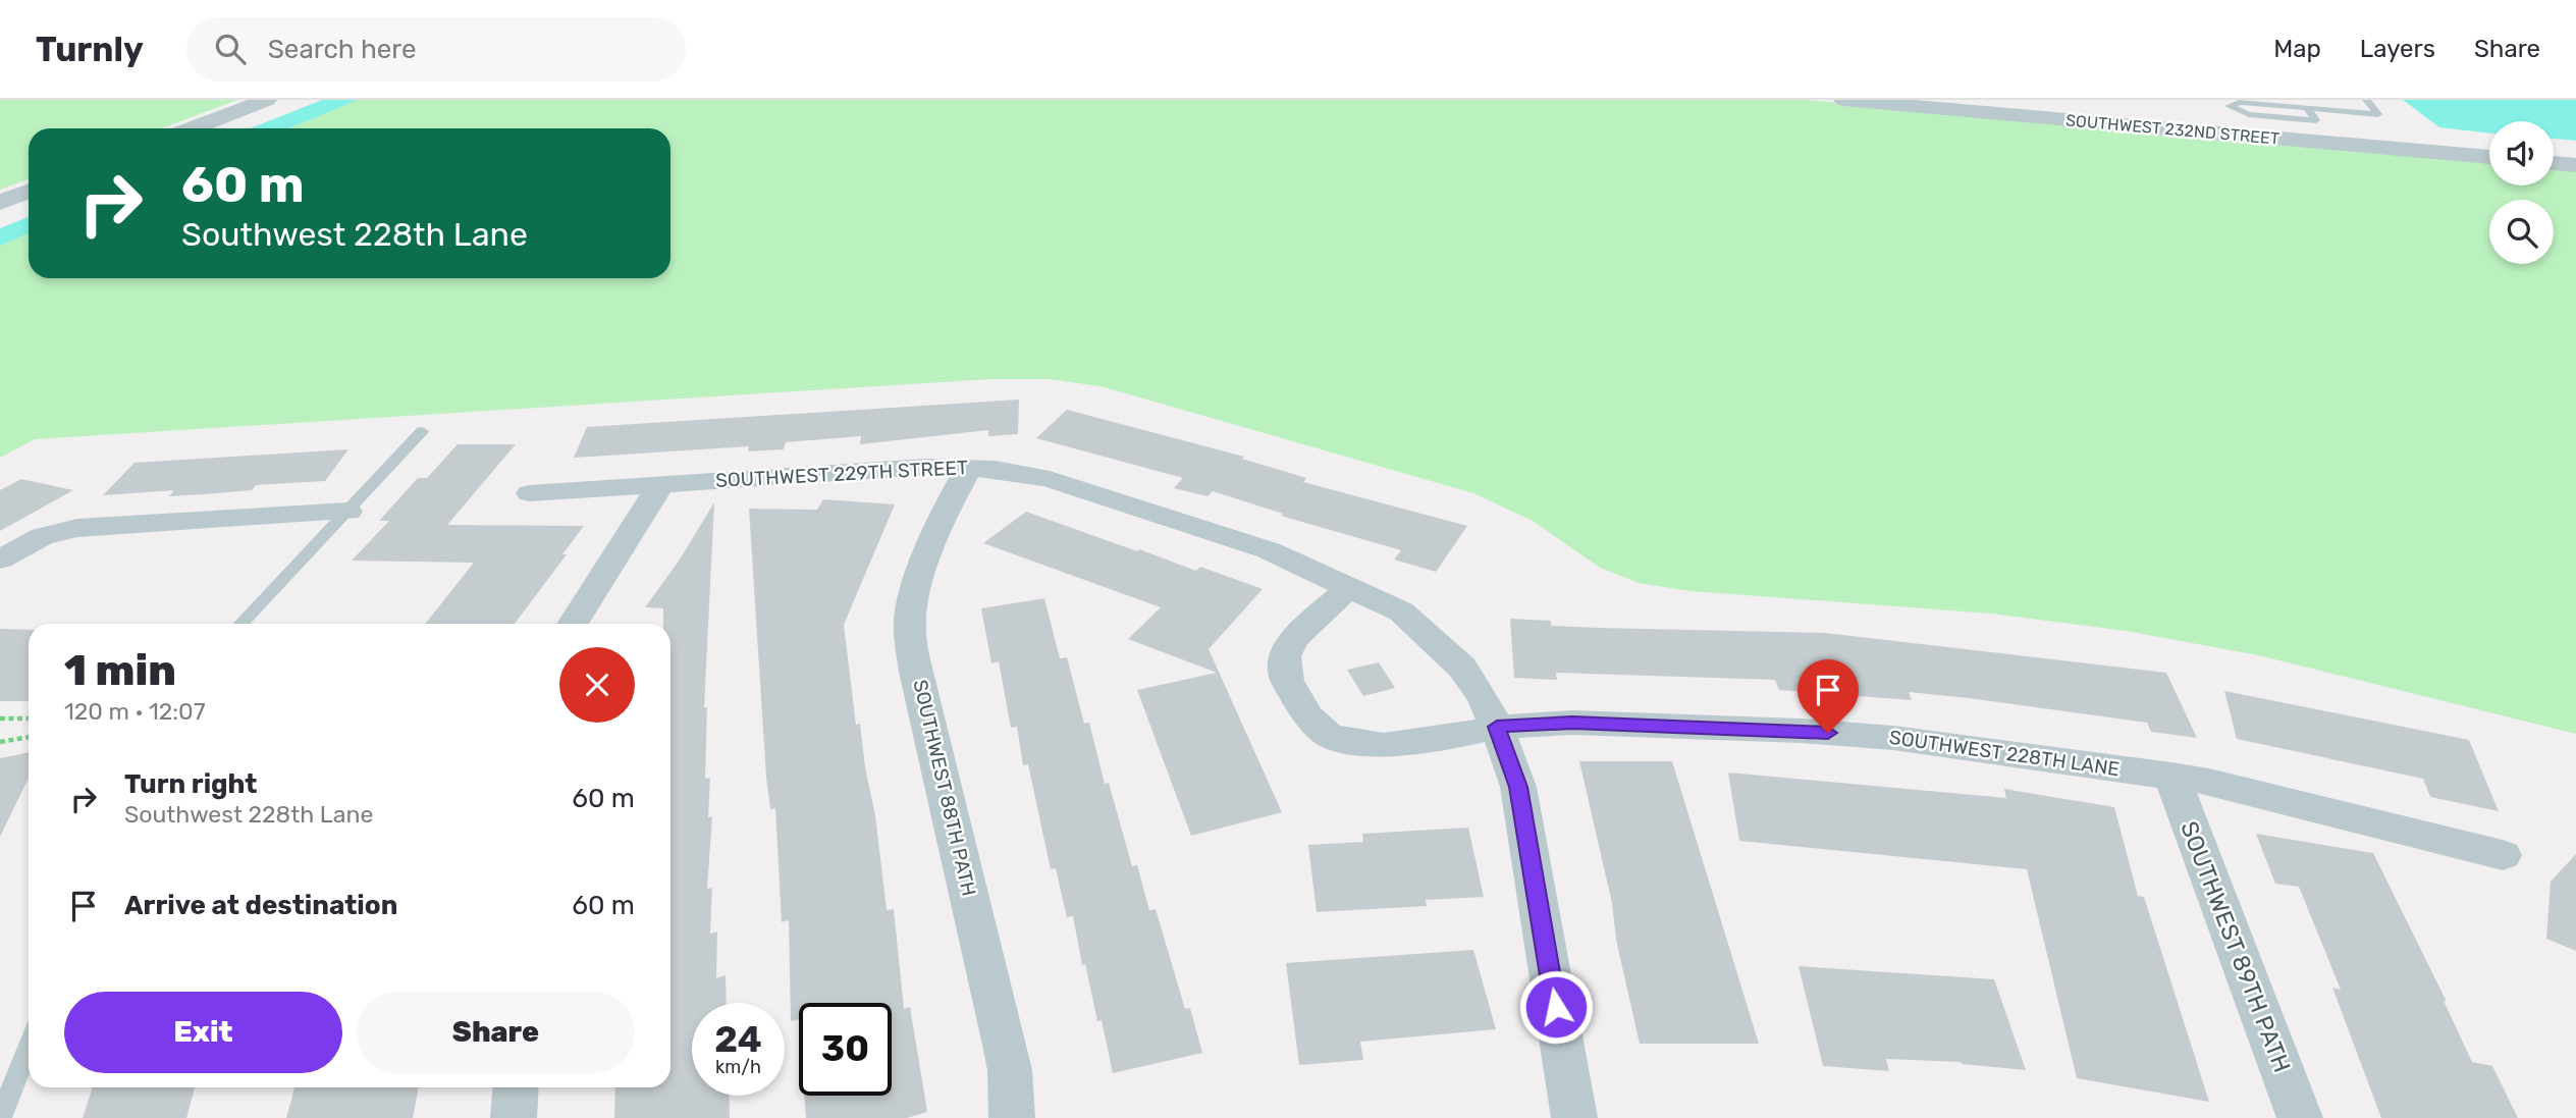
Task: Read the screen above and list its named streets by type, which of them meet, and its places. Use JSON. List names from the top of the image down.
{
  "streets": {
    "street": [
      "SOUTHWEST 232ND STREET",
      "SOUTHWEST 229TH STREET",
      "SOUTHWEST 228TH LANE",
      "SOUTHWEST 88TH PATH",
      "SOUTHWEST 89TH PATH"
    ]
  },
  "crossings": [
    ["SOUTHWEST 229TH STREET", "SOUTHWEST 228TH LANE"],
    ["SOUTHWEST 229TH STREET", "SOUTHWEST 88TH PATH"],
    ["SOUTHWEST 228TH LANE", "SOUTHWEST 89TH PATH"]
  ],
  "page": {
    "header": "Turnly",
    "search": "Search here",
    "nav": ["Map", "Layers", "Share"],
    "turn": ["60 m", "Southwest 228th Lane"],
    "heading": ["1 min", "120 m · 12:07"],
    "list": [
      {
        "name": "Turn right",
        "note": "Southwest 228th Lane",
        "value": "60 m"
      },
      {
        "name": "Arrive at destination",
        "value": "60 m"
      }
    ],
    "buttons": ["Exit", "Share"],
    "speed": "24 km/h",
    "limit": "30"
  }
}
